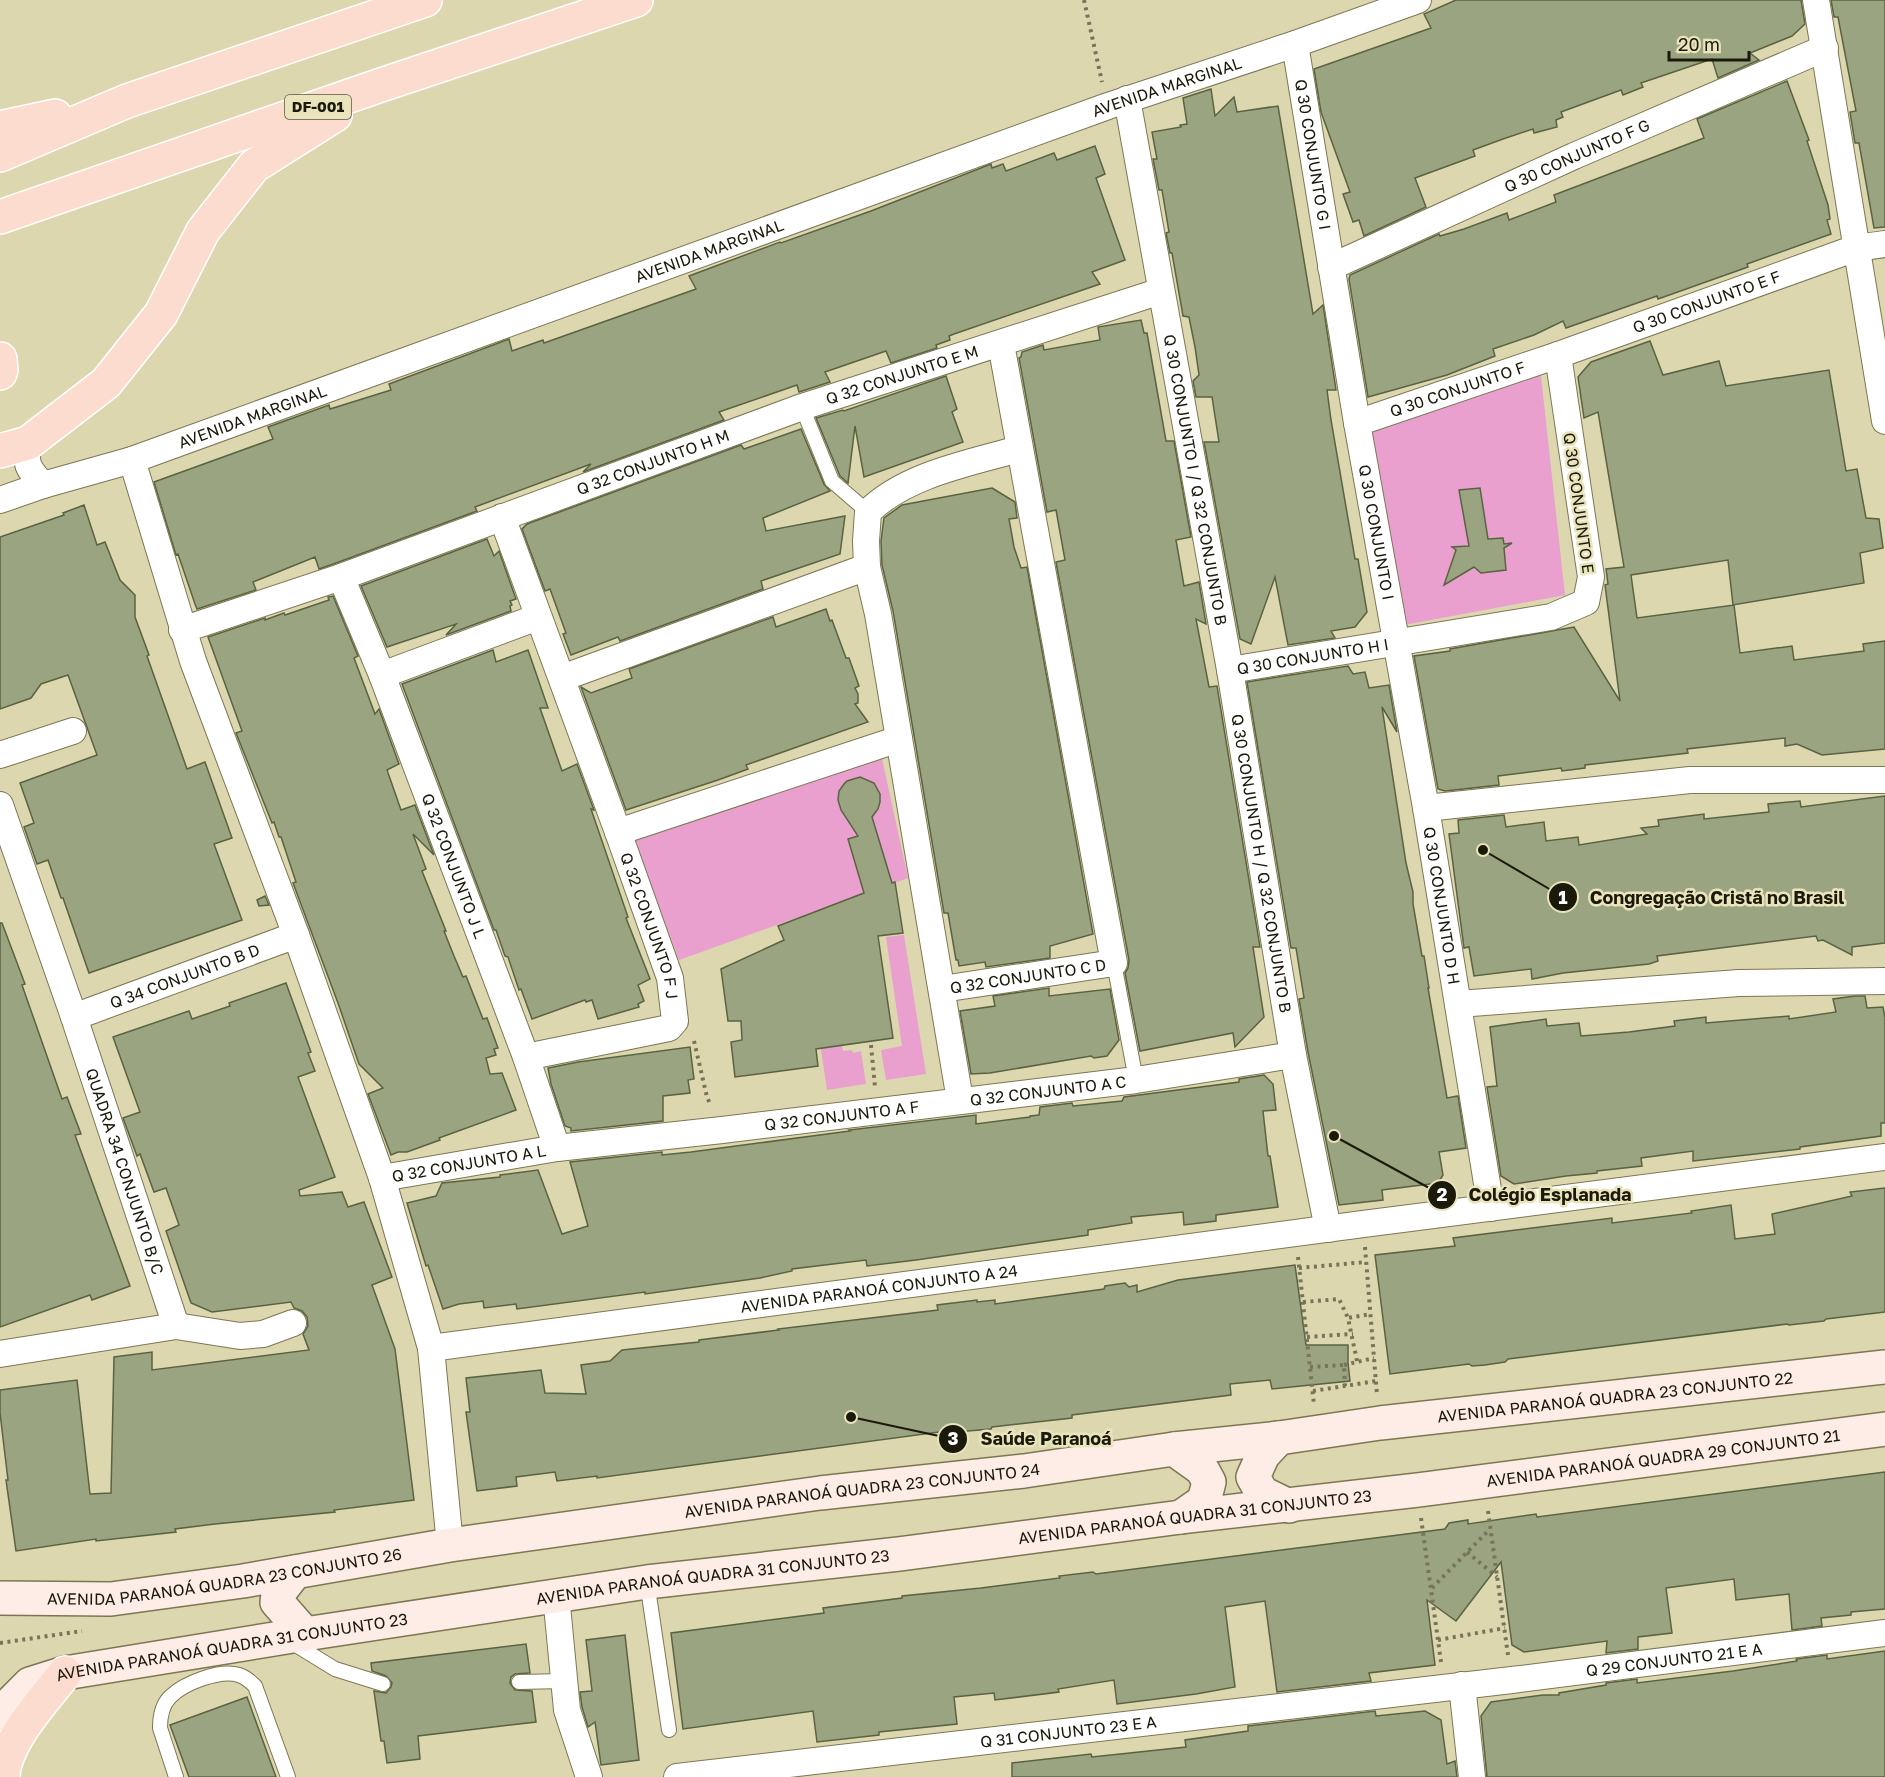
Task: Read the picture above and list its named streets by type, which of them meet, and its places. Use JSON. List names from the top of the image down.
{
  "streets": {
    "main road": ["DF-001"],
    "street": [
      "AVENIDA MARGINAL",
      "Q 30 CONJUNTO G I",
      "Q 30 CONJUNTO F G",
      "Q 30 CONJUNTO E F",
      "Q 32 CONJUNTO E M",
      "Q 30 CONJUNTO F",
      "Q 32 CONJUNTO H M",
      "Q 30 CONJUNTO I / Q 32 CONJUNTO B",
      "Q 30 CONJUNTO E",
      "Q 30 CONJUNTO I",
      "Q 30 CONJUNTO H I",
      "Q 30 CONJUNTO H / Q 32 CONJUNTO B",
      "Q 32 CONJUNTO J L",
      "Q 30 CONJUNTO D H",
      "Q 32 CONJUNTO F J",
      "Q 34 CONJUNTO B D",
      "Q 32 CONJUNTO C D",
      "Q 32 CONJUNTO A C",
      "Q 32 CONJUNTO A F",
      "Q 32 CONJUNTO A L",
      "QUADRA 34 CONJUNTO B/C",
      "AVENIDA PARANOÁ CONJUNTO A 24",
      "AVENIDA PARANOÁ QUADRA 23 CONJUNTO 22",
      "AVENIDA PARANOÁ QUADRA 29 CONJUNTO 21",
      "AVENIDA PARANOÁ QUADRA 23 CONJUNTO 24",
      "AVENIDA PARANOÁ QUADRA 31 CONJUNTO 23",
      "AVENIDA PARANOÁ QUADRA 23 CONJUNTO 26",
      "Q 29 CONJUNTO 21 E A",
      "Q 31 CONJUNTO 23 E A"
    ]
  },
  "crossings": [
    ["AVENIDA MARGINAL", "Q 30 CONJUNTO G I"],
    ["AVENIDA MARGINAL", "Q 30 CONJUNTO I / Q 32 CONJUNTO B"],
    ["Q 30 CONJUNTO G I", "Q 30 CONJUNTO F G"],
    ["Q 30 CONJUNTO G I", "Q 30 CONJUNTO F"],
    ["Q 30 CONJUNTO G I", "Q 30 CONJUNTO I"],
    ["Q 30 CONJUNTO E F", "Q 30 CONJUNTO F"],
    ["Q 30 CONJUNTO E F", "Q 30 CONJUNTO E"],
    ["Q 32 CONJUNTO E M", "Q 32 CONJUNTO H M"],
    ["Q 32 CONJUNTO E M", "Q 30 CONJUNTO I / Q 32 CONJUNTO B"],
    ["Q 30 CONJUNTO F", "Q 30 CONJUNTO E"],
    ["Q 30 CONJUNTO F", "Q 30 CONJUNTO I"],
    ["Q 32 CONJUNTO H M", "Q 32 CONJUNTO J L"],
    ["Q 32 CONJUNTO H M", "Q 32 CONJUNTO F J"],
    ["Q 30 CONJUNTO I / Q 32 CONJUNTO B", "Q 30 CONJUNTO H I"],
    ["Q 30 CONJUNTO I / Q 32 CONJUNTO B", "Q 30 CONJUNTO H / Q 32 CONJUNTO B"],
    ["Q 30 CONJUNTO E", "Q 30 CONJUNTO I"],
    ["Q 30 CONJUNTO E", "Q 30 CONJUNTO H I"],
    ["Q 30 CONJUNTO I", "Q 30 CONJUNTO H I"],
    ["Q 30 CONJUNTO I", "Q 30 CONJUNTO D H"],
    ["Q 30 CONJUNTO H I", "Q 30 CONJUNTO H / Q 32 CONJUNTO B"],
    ["Q 30 CONJUNTO H / Q 32 CONJUNTO B", "Q 32 CONJUNTO A C"],
    ["Q 30 CONJUNTO H / Q 32 CONJUNTO B", "AVENIDA PARANOÁ CONJUNTO A 24"],
    ["Q 32 CONJUNTO J L", "Q 32 CONJUNTO A F"],
    ["Q 32 CONJUNTO J L", "Q 32 CONJUNTO A L"],
    ["Q 30 CONJUNTO D H", "AVENIDA PARANOÁ CONJUNTO A 24"],
    ["Q 34 CONJUNTO B D", "QUADRA 34 CONJUNTO B/C"],
    ["Q 32 CONJUNTO A C", "Q 32 CONJUNTO A F"],
    ["Q 32 CONJUNTO A F", "Q 32 CONJUNTO A L"],
    ["AVENIDA PARANOÁ QUADRA 23 CONJUNTO 22", "AVENIDA PARANOÁ QUADRA 23 CONJUNTO 24"],
    ["AVENIDA PARANOÁ QUADRA 29 CONJUNTO 21", "AVENIDA PARANOÁ QUADRA 31 CONJUNTO 23"],
    ["AVENIDA PARANOÁ QUADRA 23 CONJUNTO 24", "AVENIDA PARANOÁ QUADRA 23 CONJUNTO 26"],
    ["Q 29 CONJUNTO 21 E A", "Q 31 CONJUNTO 23 E A"]
  ],
  "places": ["Congregação Cristã no Brasil", "Colégio Esplanada", "Saúde Paranoá"],
  "scale_bar": "20 m"
}
